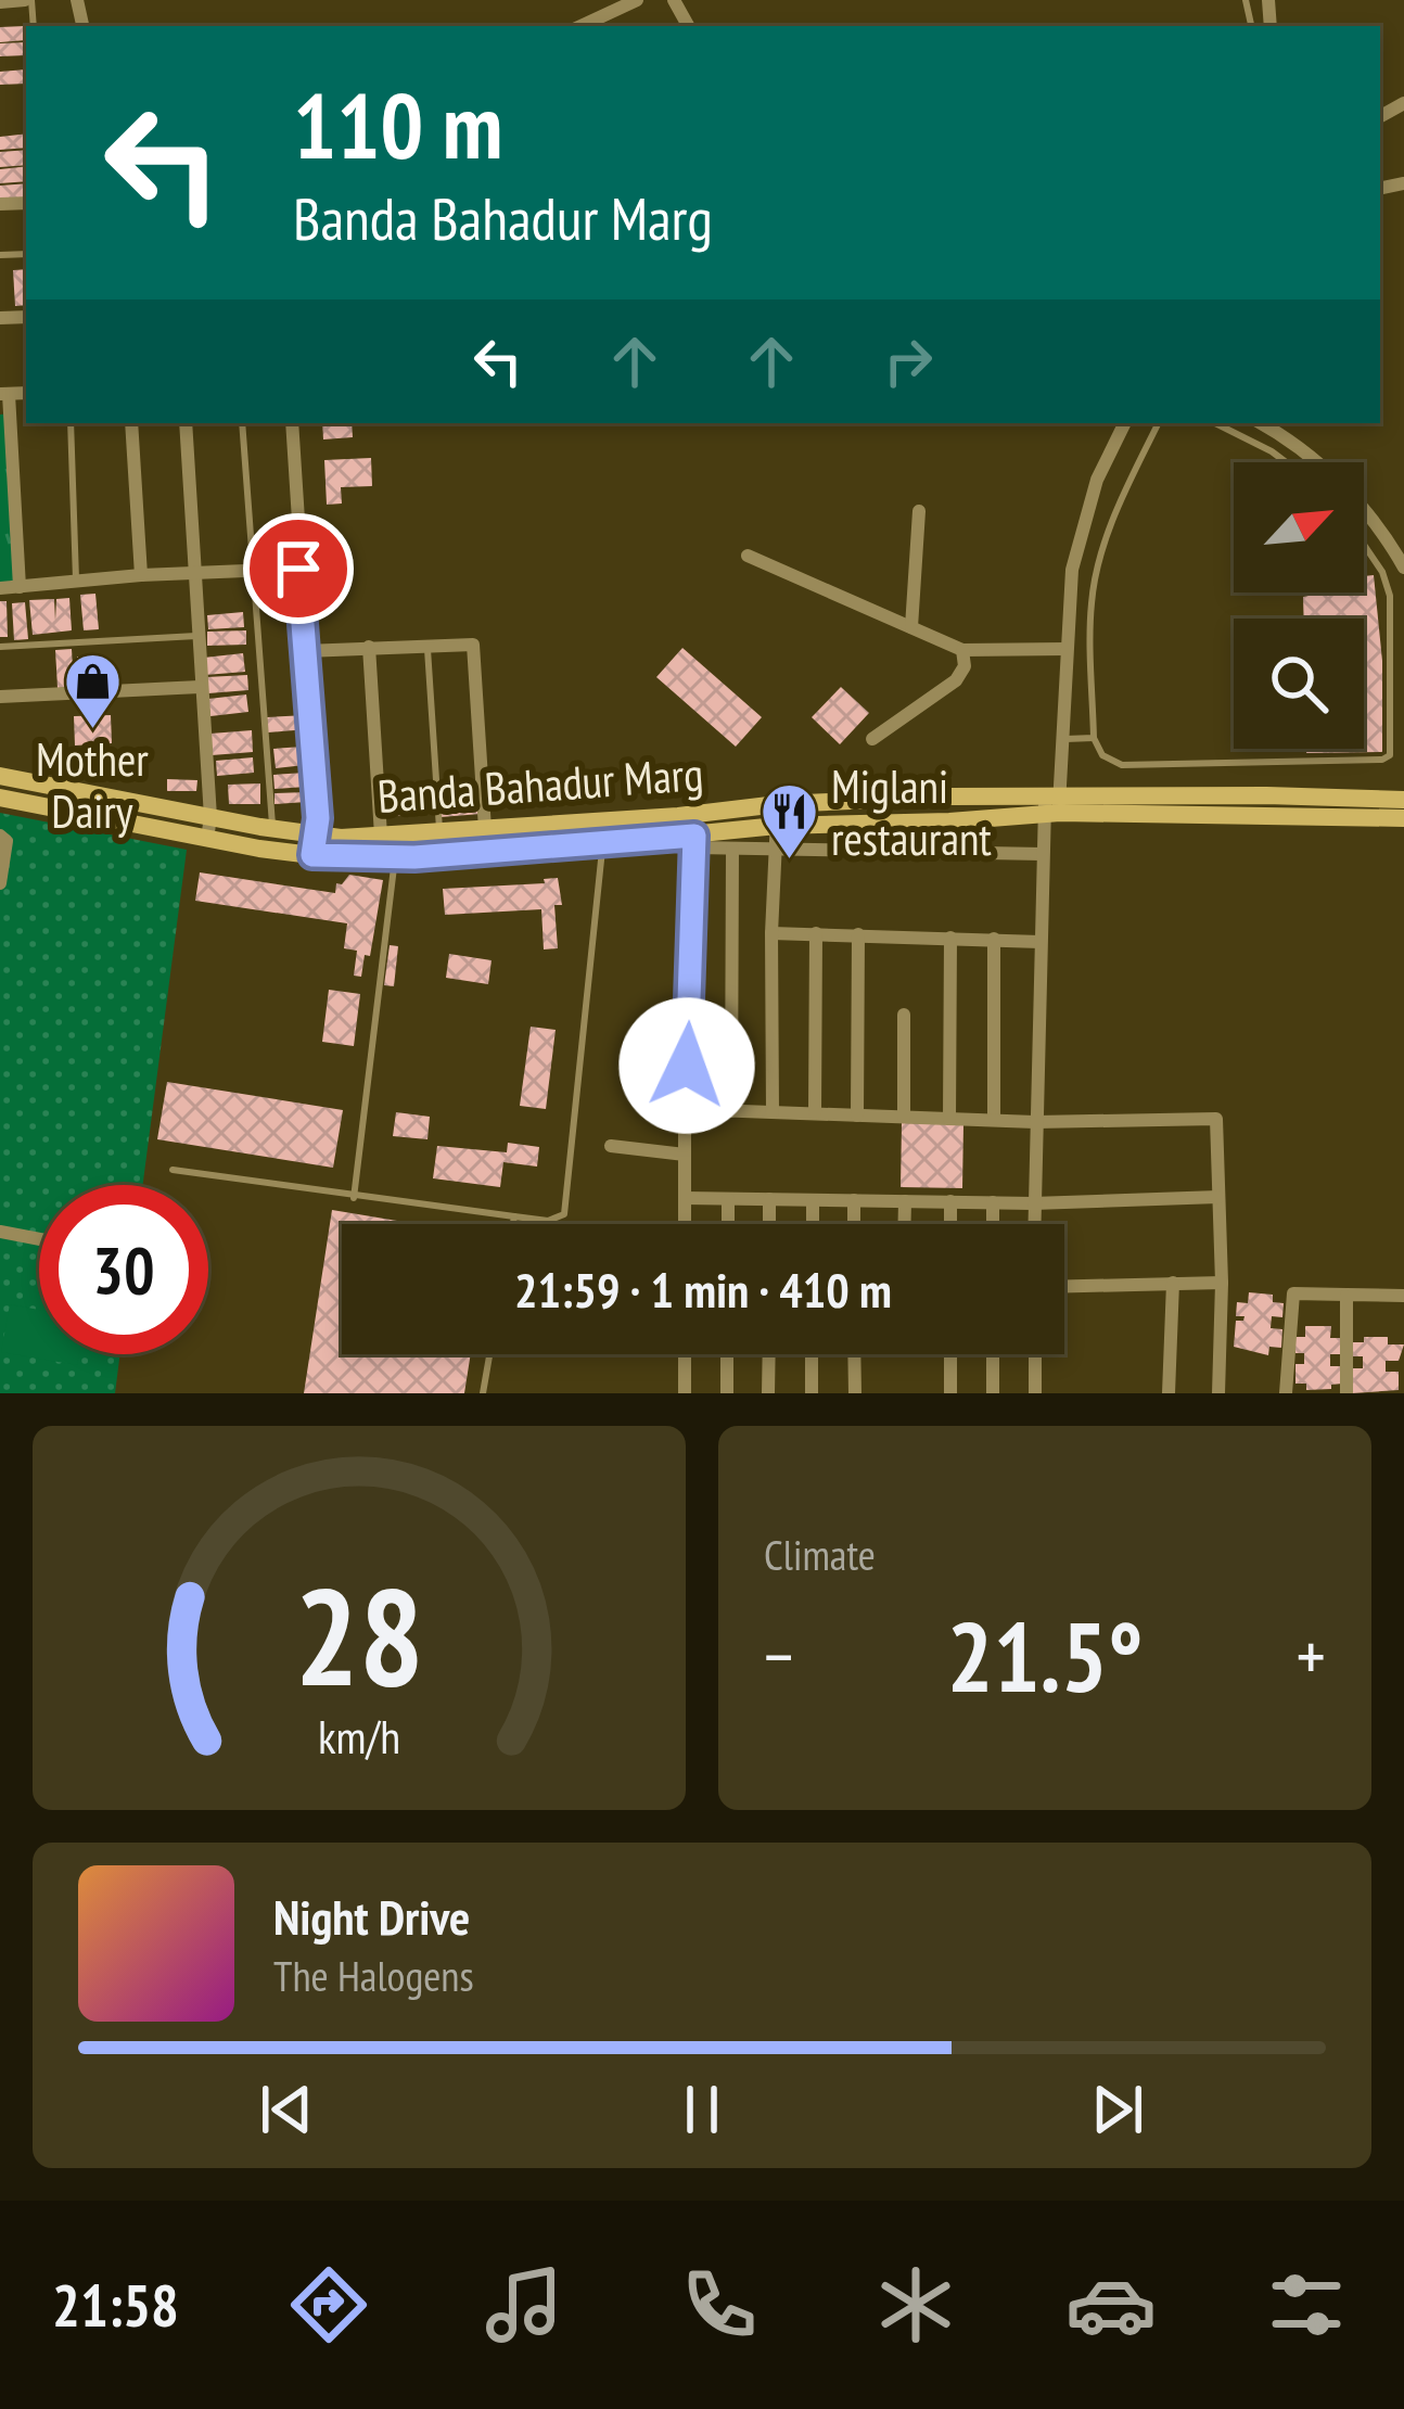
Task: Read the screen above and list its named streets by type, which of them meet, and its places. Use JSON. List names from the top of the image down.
{
  "streets": {
    "street": ["Banda Bahadur Marg"]
  },
  "places": {
    "shop": ["Mother Dairy"],
    "restaurant": ["Miglani restaurant"]
  },
  "north": "top right",
  "page": {
    "turn": ["110 m", "Banda Bahadur Marg"],
    "limit": "30",
    "trip": "21:59 · 1 min · 410 m",
    "tile": "Climate",
    "heat": ["−", "21.5°", "+"],
    "song": ["Night Drive", "The Halogens"],
    "tabs": "21:58",
    "gauge": ["28", "km/h"]
  }
}
